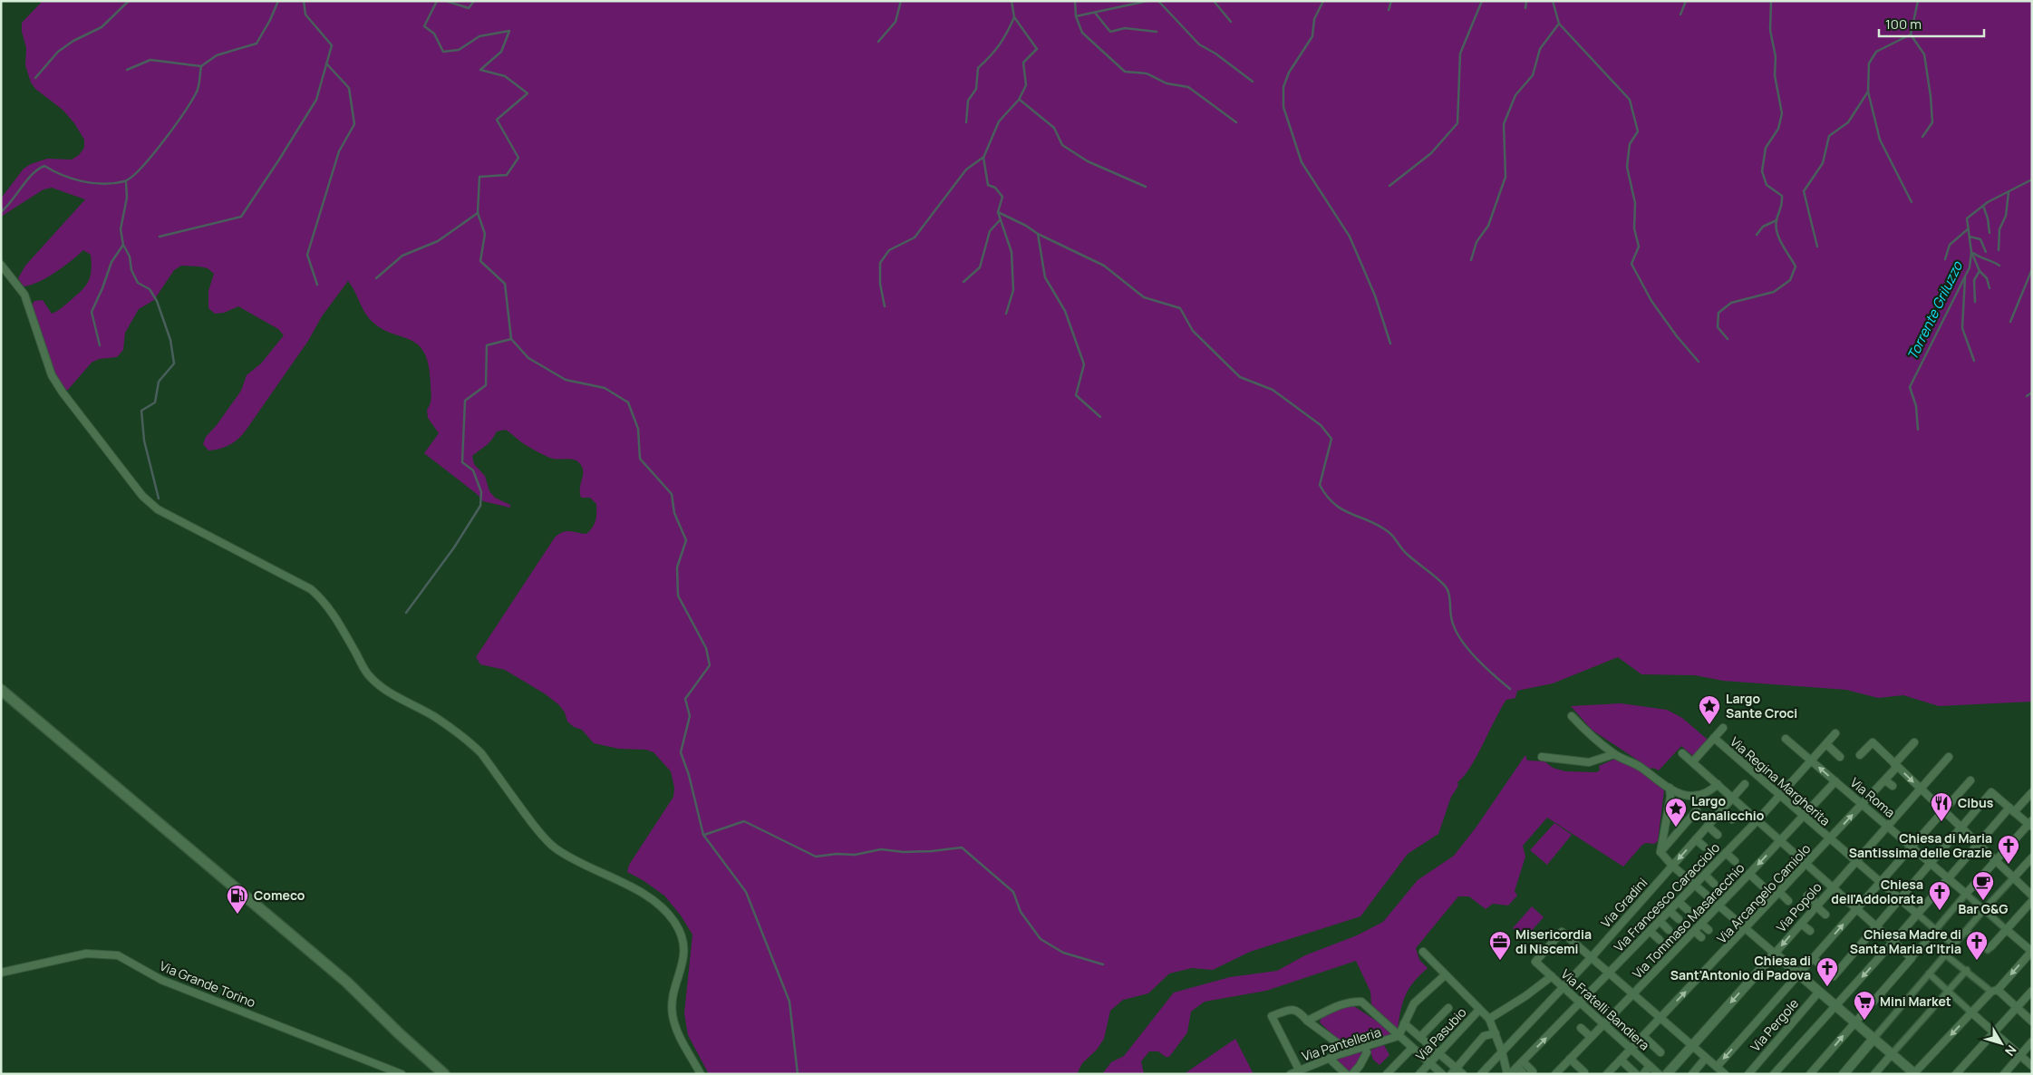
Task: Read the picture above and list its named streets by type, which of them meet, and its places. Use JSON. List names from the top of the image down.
{
  "streets": {
    "street": [
      "Via Regina Margherita",
      "Via Roma",
      "Via Arcangelo Camiolo",
      "Via Francesco Caracciolo",
      "Via Gradini",
      "Via Popolo",
      "Via Tommaso Masaracchio",
      "Via Grande Torino",
      "Via Fratelli Bandiera",
      "Via Pergole",
      "Via Pasubio",
      "Via Pantelleria"
    ]
  },
  "crossings": [
    ["Via Regina Margherita", "Via Arcangelo Camiolo"],
    ["Via Regina Margherita", "Via Francesco Caracciolo"],
    ["Via Regina Margherita", "Via Popolo"],
    ["Via Regina Margherita", "Via Tommaso Masaracchio"],
    ["Via Roma", "Via Arcangelo Camiolo"],
    ["Via Roma", "Via Francesco Caracciolo"],
    ["Via Roma", "Via Popolo"],
    ["Via Roma", "Via Tommaso Masaracchio"],
    ["Via Arcangelo Camiolo", "Via Fratelli Bandiera"],
    ["Via Francesco Caracciolo", "Via Fratelli Bandiera"],
    ["Via Gradini", "Via Fratelli Bandiera"],
    ["Via Tommaso Masaracchio", "Via Fratelli Bandiera"]
  ],
  "one_way": ["Via Arcangelo Camiolo"],
  "water": ["Torrente Griluzzo"],
  "places": {
    "place": ["Largo Sante Croci", "Largo Canalicchio"],
    "restaurant": ["Cibus"],
    "church": [
      "Chiesa di Maria Santissima delle Grazie",
      "Chiesa dell'Addolorata",
      "Chiesa Madre di Santa Maria d'Itria",
      "Chiesa di Sant'Antonio di Padova"
    ],
    "cafe": ["Bar G&G"],
    "fuel station": ["Comeco"],
    "office": ["Misericordia di Niscemi"],
    "supermarket": ["Mini Market"]
  },
  "scale_bar": "100 m",
  "north": "bottom right"
}
